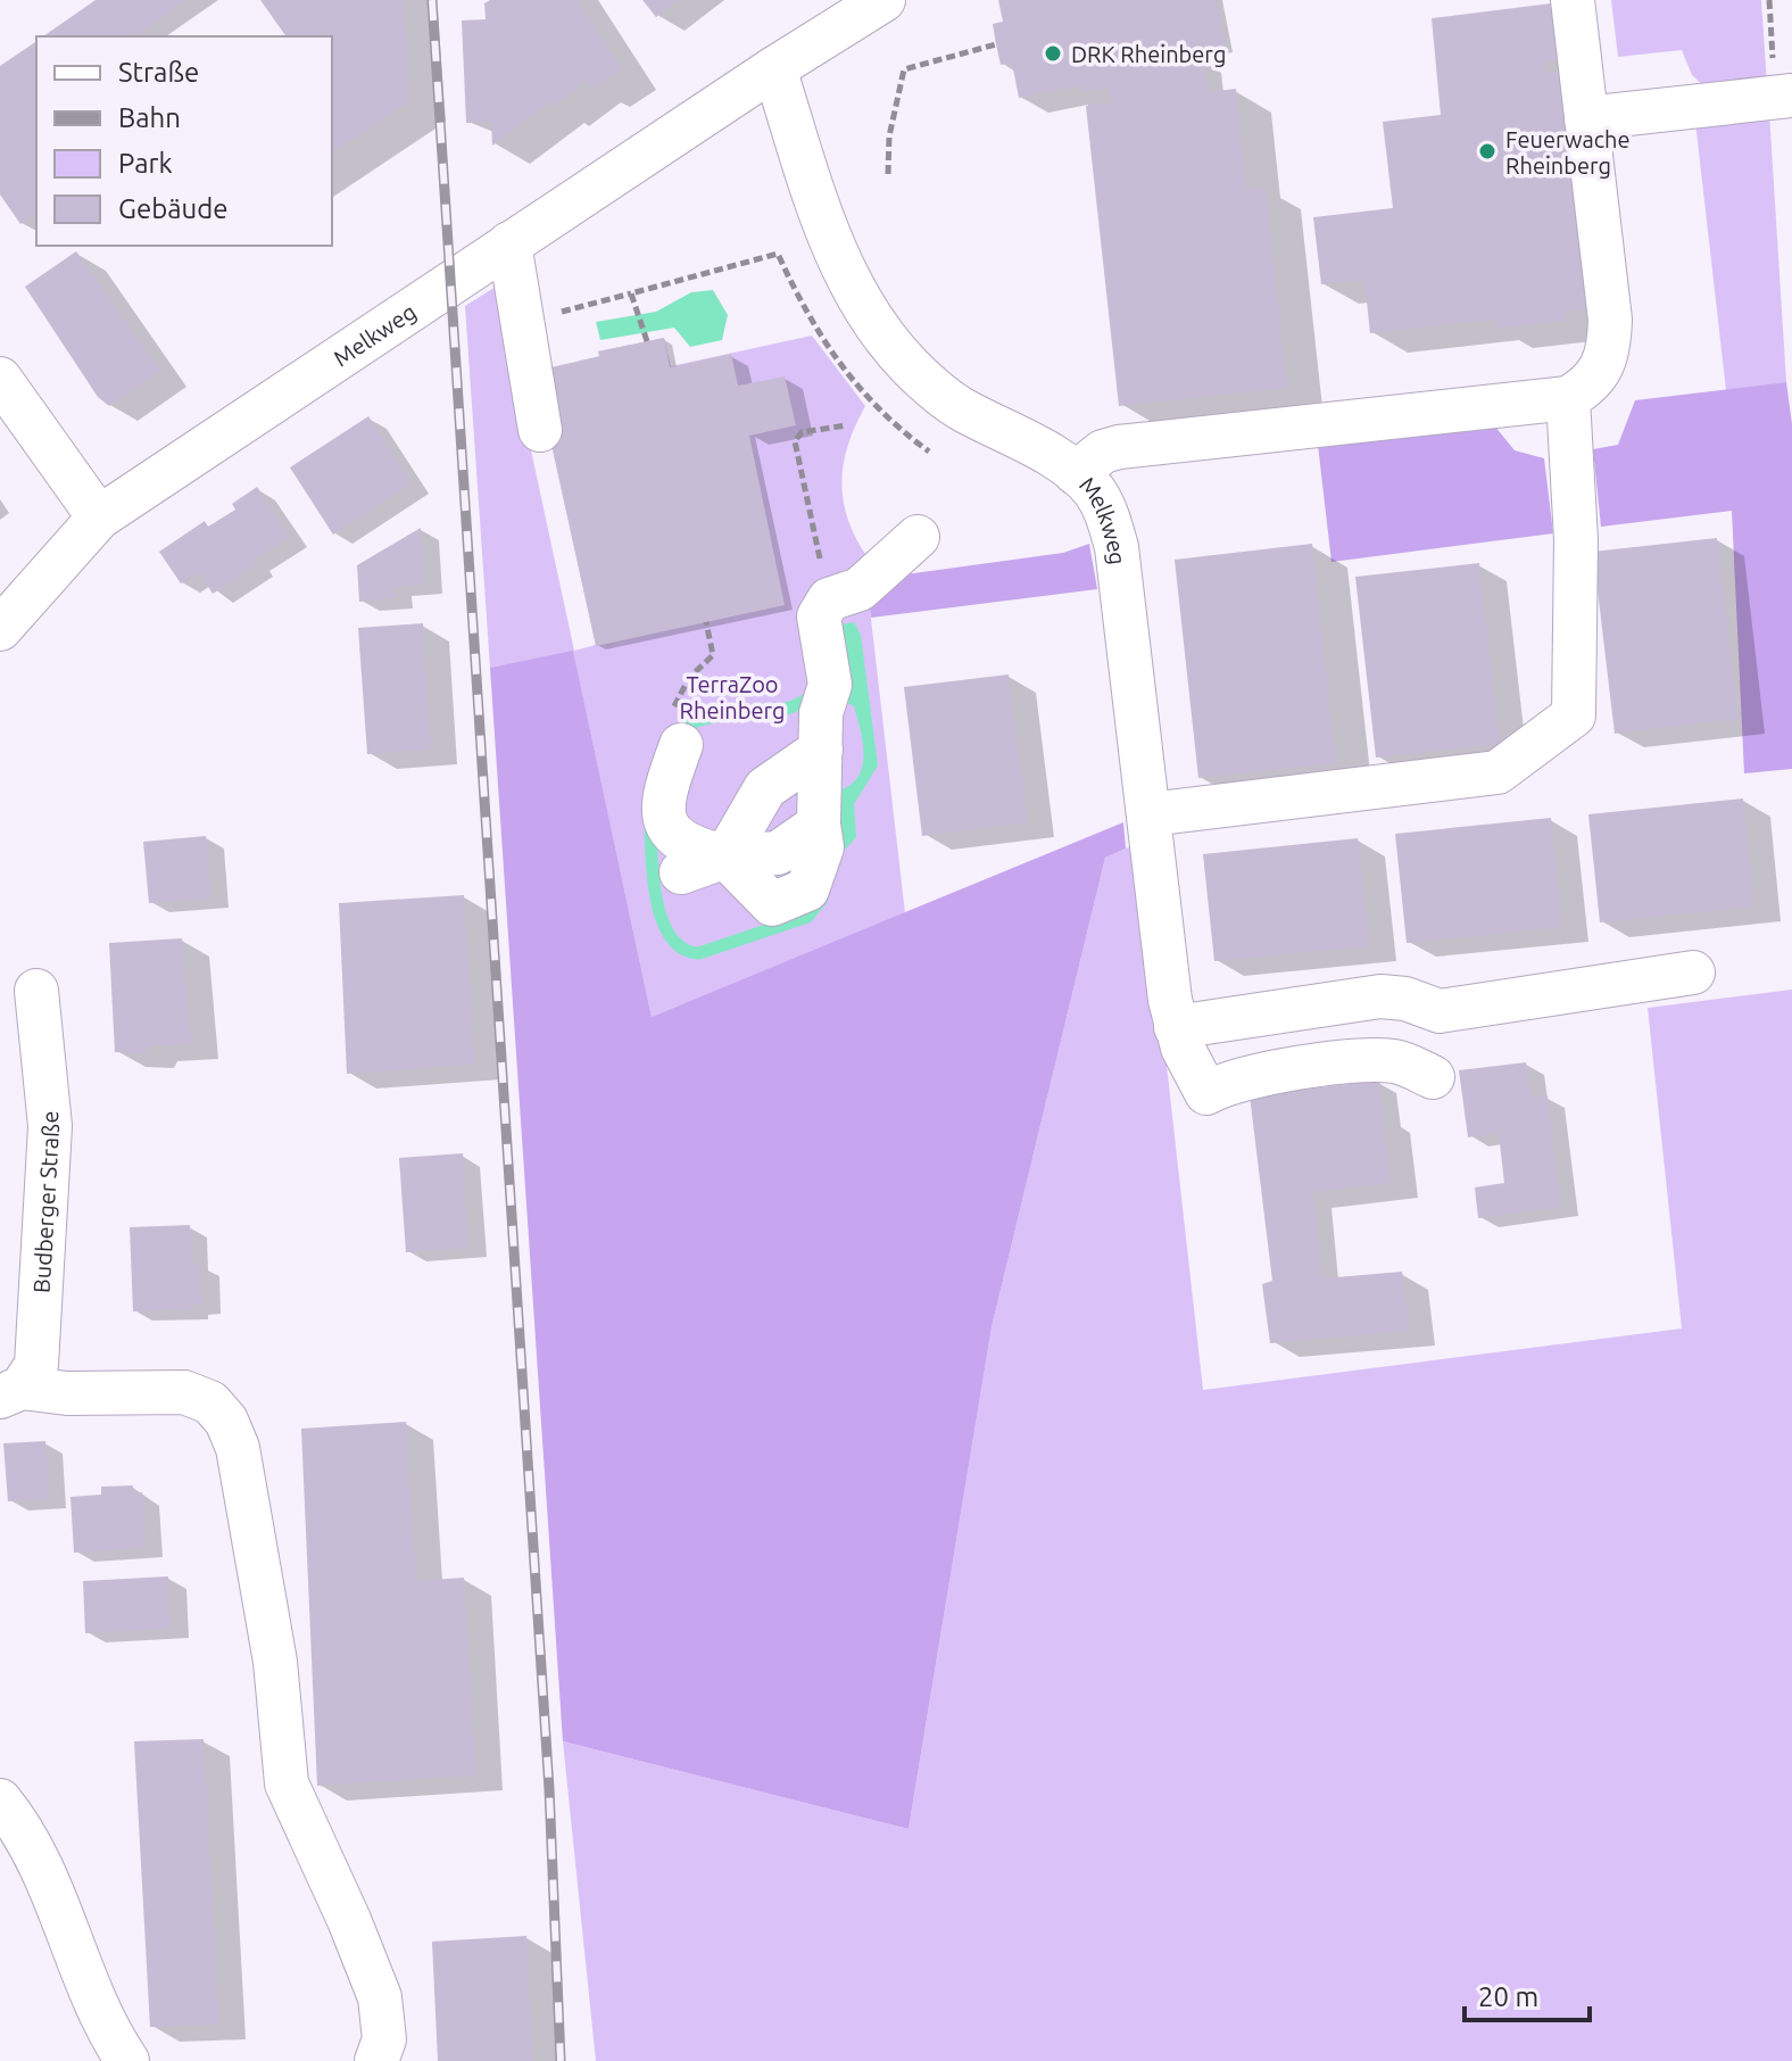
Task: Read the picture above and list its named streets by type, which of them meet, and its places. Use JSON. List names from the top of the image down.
{
  "streets": {
    "street": ["Melkweg", "Budberger Straße"]
  },
  "parks": ["TerraZoo Rheinberg"],
  "places": ["DRK Rheinberg", "Feuerwache Rheinberg"],
  "legend": [
    "Straße",
    "Bahn",
    "Park",
    "Gebäude"
  ],
  "scale_bar": "20 m"
}
